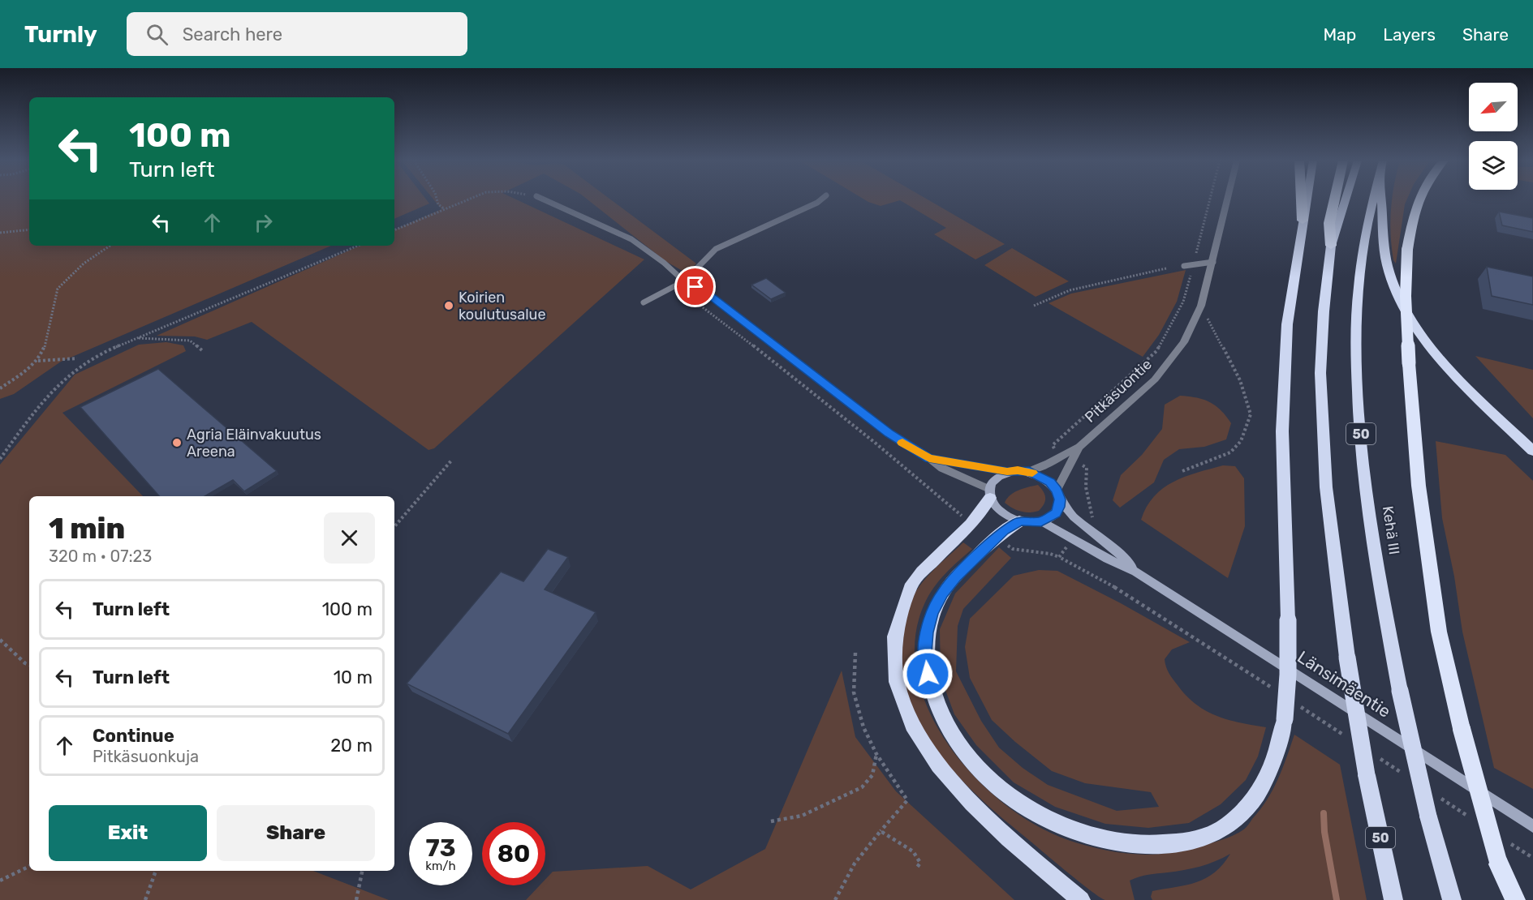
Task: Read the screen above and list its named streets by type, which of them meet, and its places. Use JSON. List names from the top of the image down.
{
  "streets": {
    "highway": ["50", "Kehä III"],
    "main road": ["Länsimäentie"],
    "street": ["Pitkäsuontie"]
  },
  "crossings": [
    ["Pitkäsuontie", "Länsimäentie"]
  ],
  "places": ["Koirien koulutusalue", "Agria Eläinvakuutus Areena"],
  "north": "bottom left",
  "page": {
    "header": "Turnly",
    "search": "Search here",
    "nav": ["Map", "Layers", "Share"],
    "turn": ["100 m", "Turn left"],
    "heading": ["1 min", "320 m · 07:23"],
    "list": [
      {
        "name": "Turn left",
        "value": "100 m"
      },
      {
        "name": "Turn left",
        "value": "10 m"
      },
      {
        "name": "Continue",
        "note": "Pitkäsuonkuja",
        "value": "20 m"
      }
    ],
    "buttons": ["Exit", "Share"],
    "speed": "73 km/h",
    "limit": "80"
  }
}
